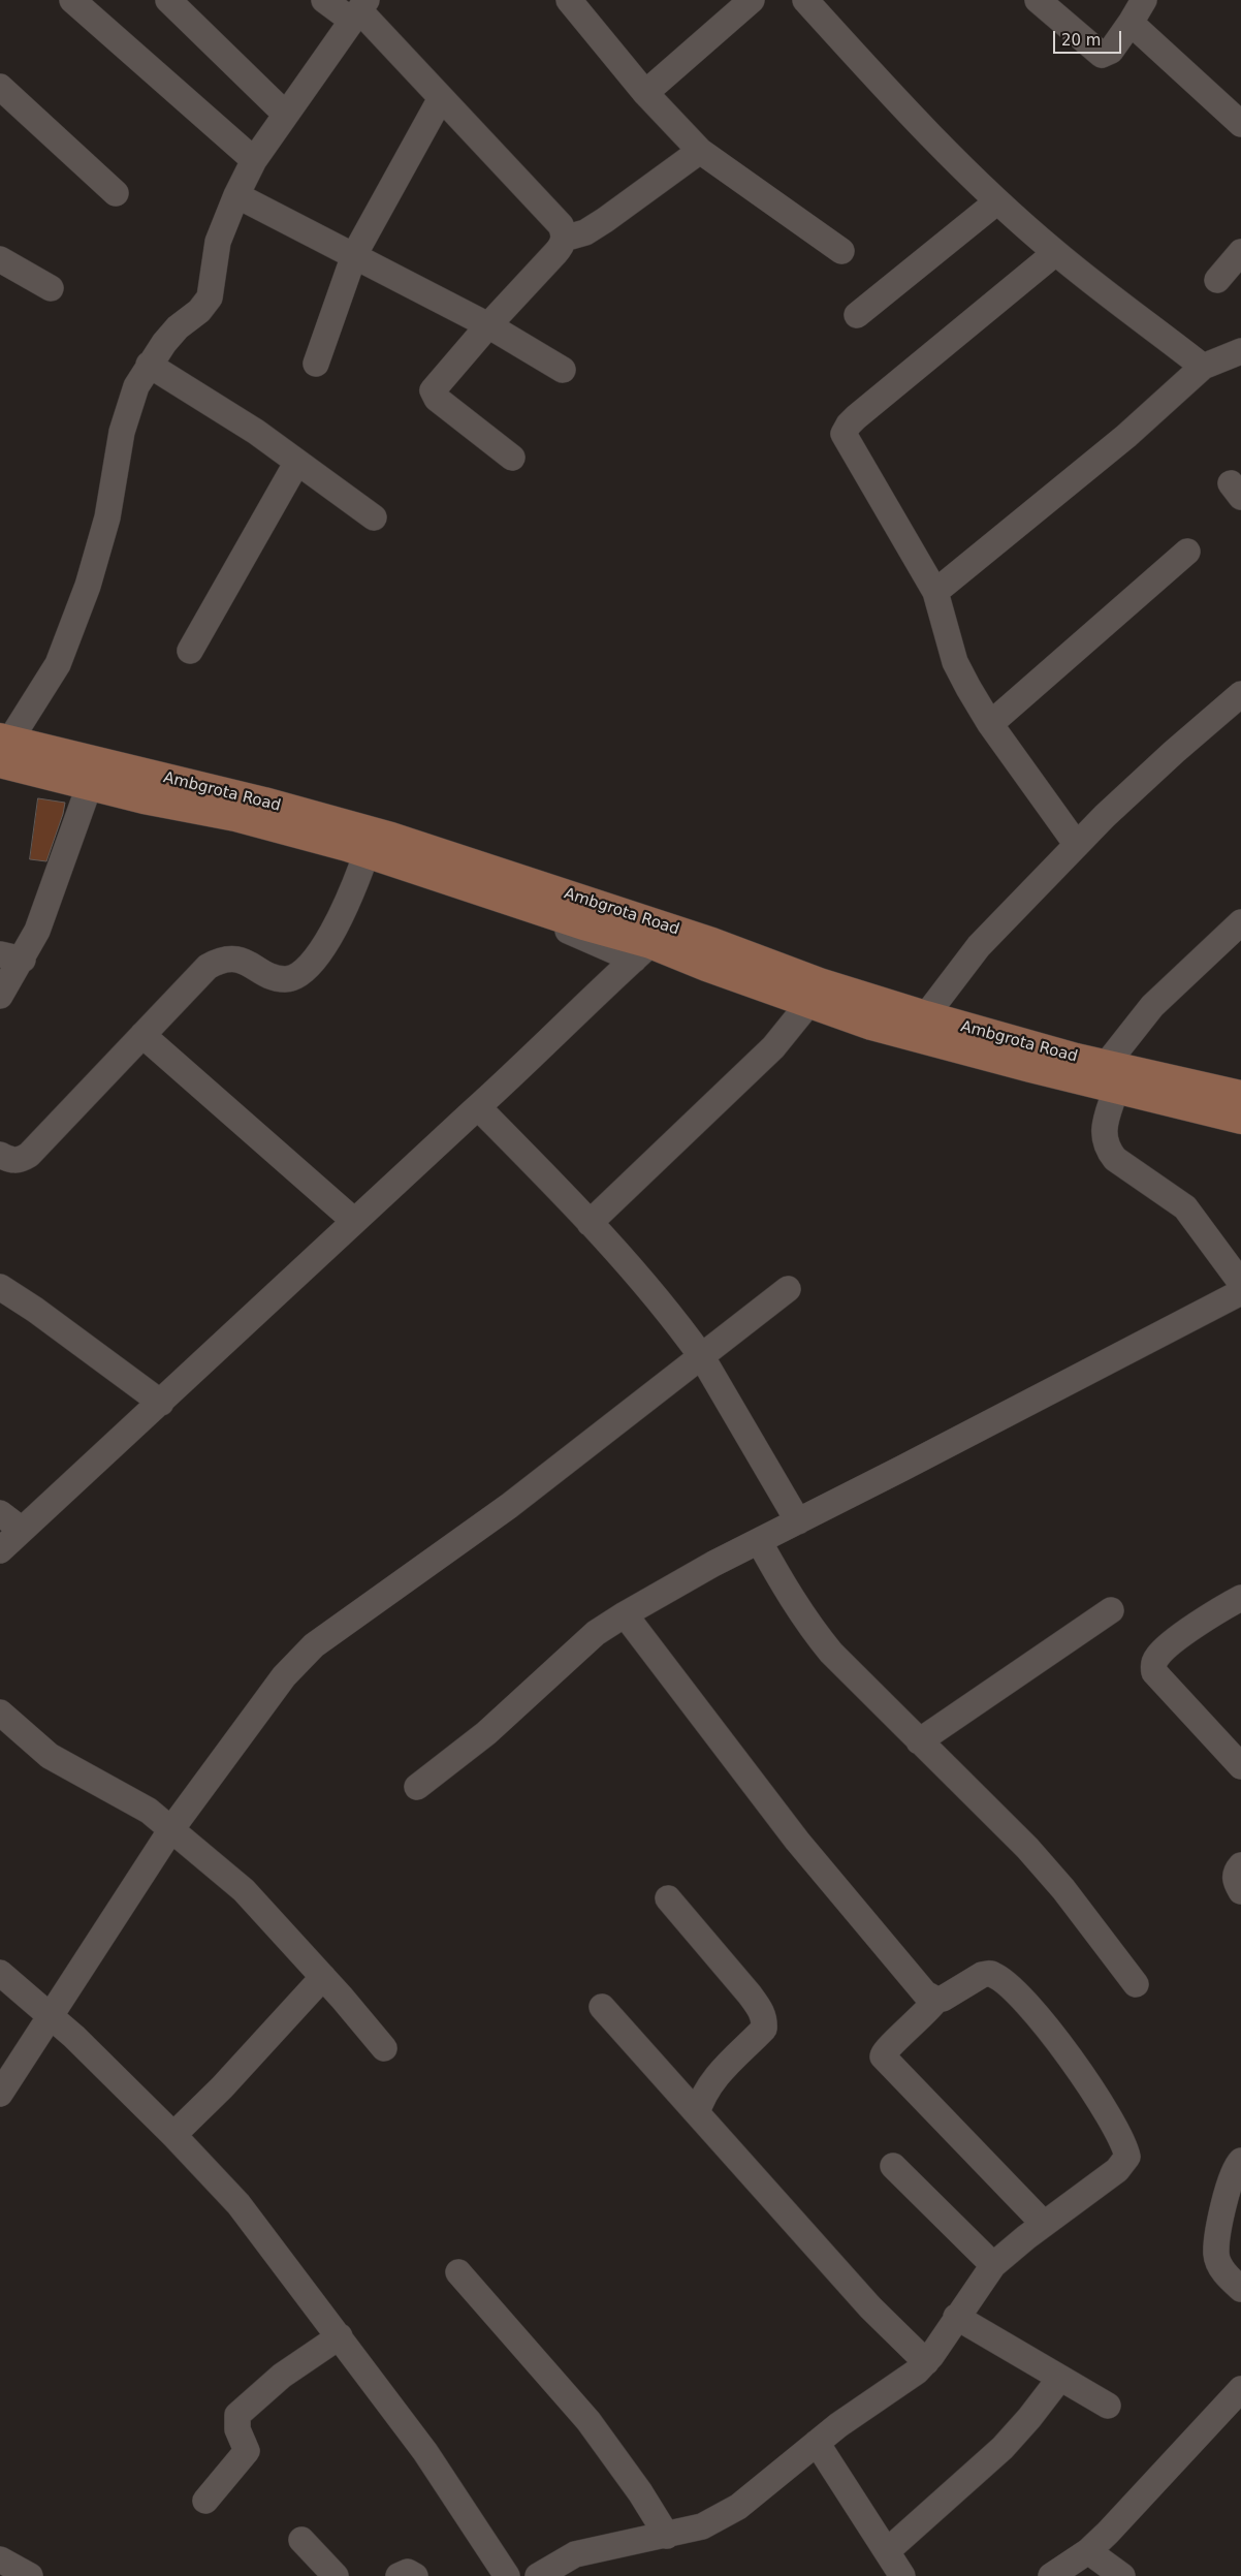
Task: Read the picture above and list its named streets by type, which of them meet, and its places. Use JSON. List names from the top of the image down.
{
  "streets": {
    "main road": ["Ambgrota Road"]
  },
  "scale_bar": "20 m"
}
